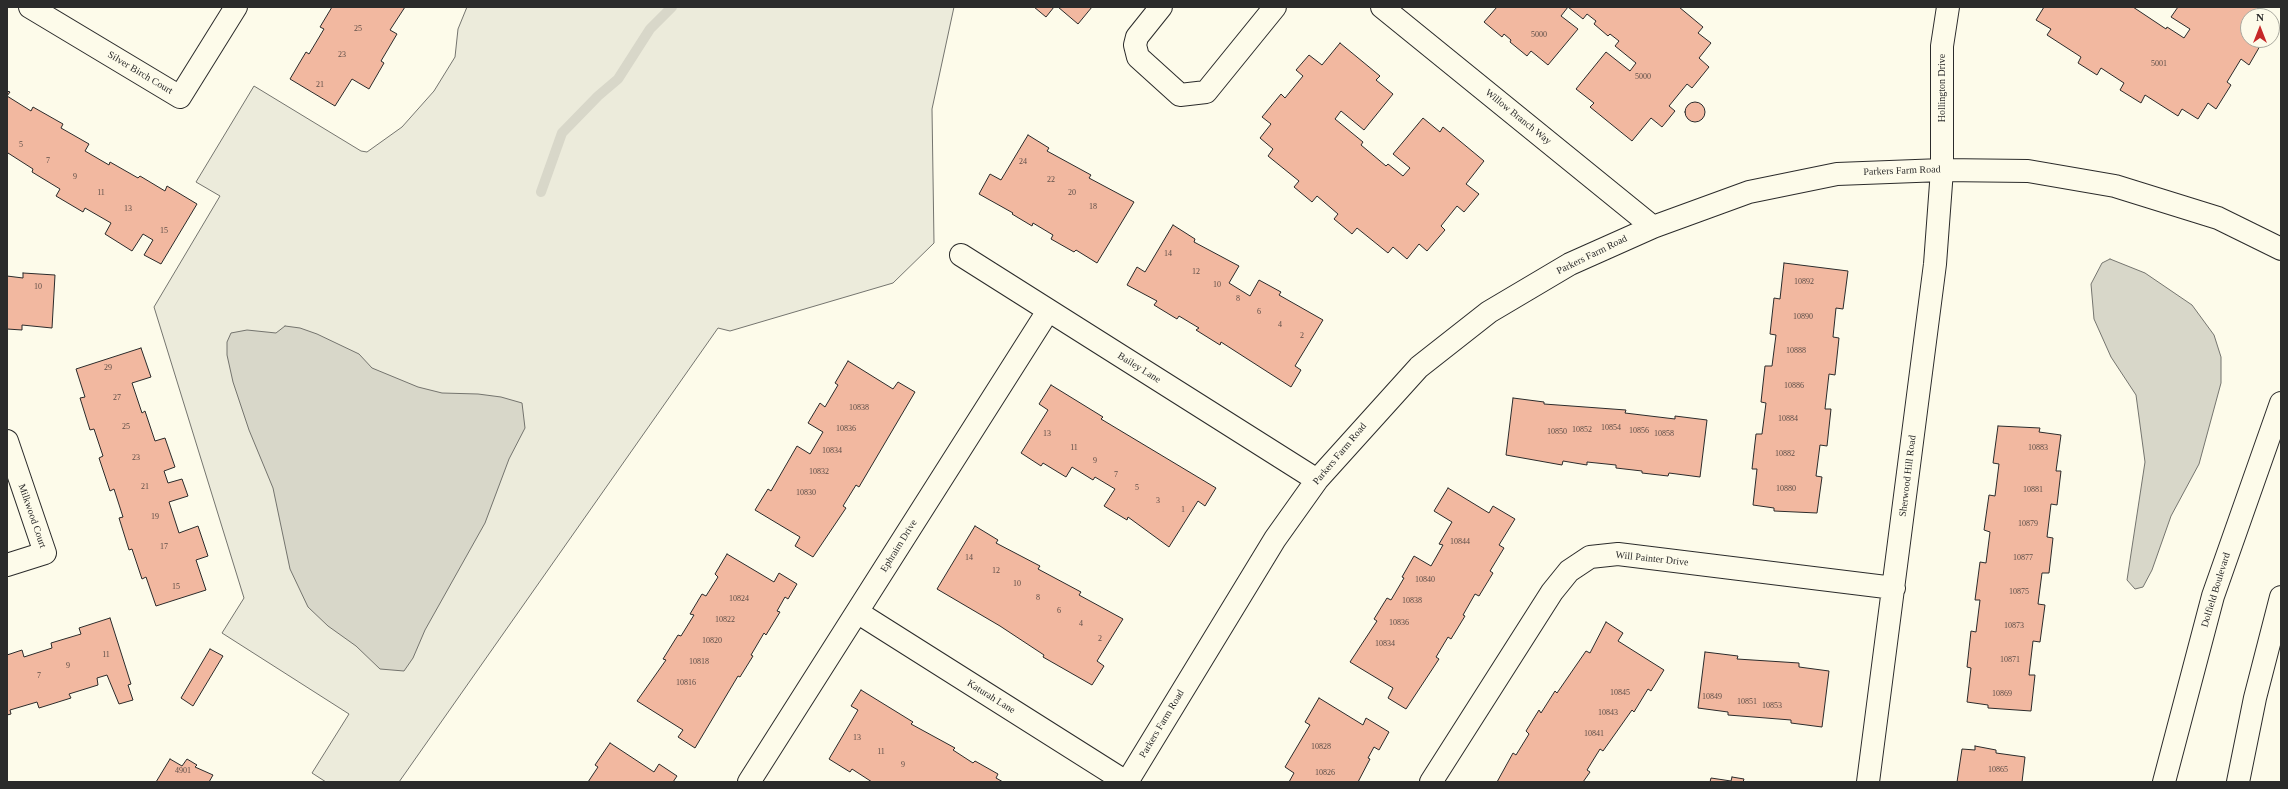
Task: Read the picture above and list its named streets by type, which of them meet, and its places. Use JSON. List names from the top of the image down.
{
  "streets": {
    "street": [
      "Silver Birch Court",
      "Hollington Drive",
      "Willow Branch Way",
      "Parkers Farm Road",
      "Bailey Lane",
      "Sherwood Hill Road",
      "Milkwood Court",
      "Ephraim Drive",
      "Will Painter Drive",
      "Dolfield Boulevard",
      "Katurah Lane"
    ]
  },
  "crossings": [
    ["Hollington Drive", "Parkers Farm Road"],
    ["Hollington Drive", "Sherwood Hill Road"],
    ["Willow Branch Way", "Parkers Farm Road"],
    ["Parkers Farm Road", "Bailey Lane"],
    ["Parkers Farm Road", "Sherwood Hill Road"],
    ["Parkers Farm Road", "Katurah Lane"],
    ["Bailey Lane", "Ephraim Drive"],
    ["Sherwood Hill Road", "Will Painter Drive"],
    ["Ephraim Drive", "Katurah Lane"]
  ],
  "house_numbers": [
    "25",
    "5000",
    "23",
    "5001",
    "5000",
    "21",
    "5",
    "7",
    "24",
    "9",
    "22",
    "11",
    "20",
    "18",
    "13",
    "15",
    "14",
    "12",
    "10892",
    "10",
    "10",
    "8",
    "6",
    "10890",
    "4",
    "2",
    "10888",
    "29",
    "10886",
    "27",
    "10838",
    "10884",
    "25",
    "10854",
    "10836",
    "10852",
    "10856",
    "10850",
    "13",
    "10858",
    "11",
    "10883",
    "10834",
    "10882",
    "23",
    "9",
    "10832",
    "7",
    "21",
    "5",
    "10880",
    "10881",
    "10830",
    "3",
    "1",
    "19",
    "10879",
    "10844",
    "17",
    "14",
    "10877",
    "12",
    "10840",
    "10",
    "15",
    "10875",
    "8",
    "10824",
    "10838",
    "6",
    "10822",
    "10836",
    "4",
    "10873",
    "2",
    "10820",
    "10834",
    "11",
    "10871",
    "10818",
    "9",
    "7",
    "10816",
    "10845",
    "10869",
    "10849",
    "10851",
    "10853",
    "10843",
    "10841",
    "13",
    "10828",
    "11",
    "9",
    "10865",
    "4901",
    "10826"
  ],
  "north": "top"
}
